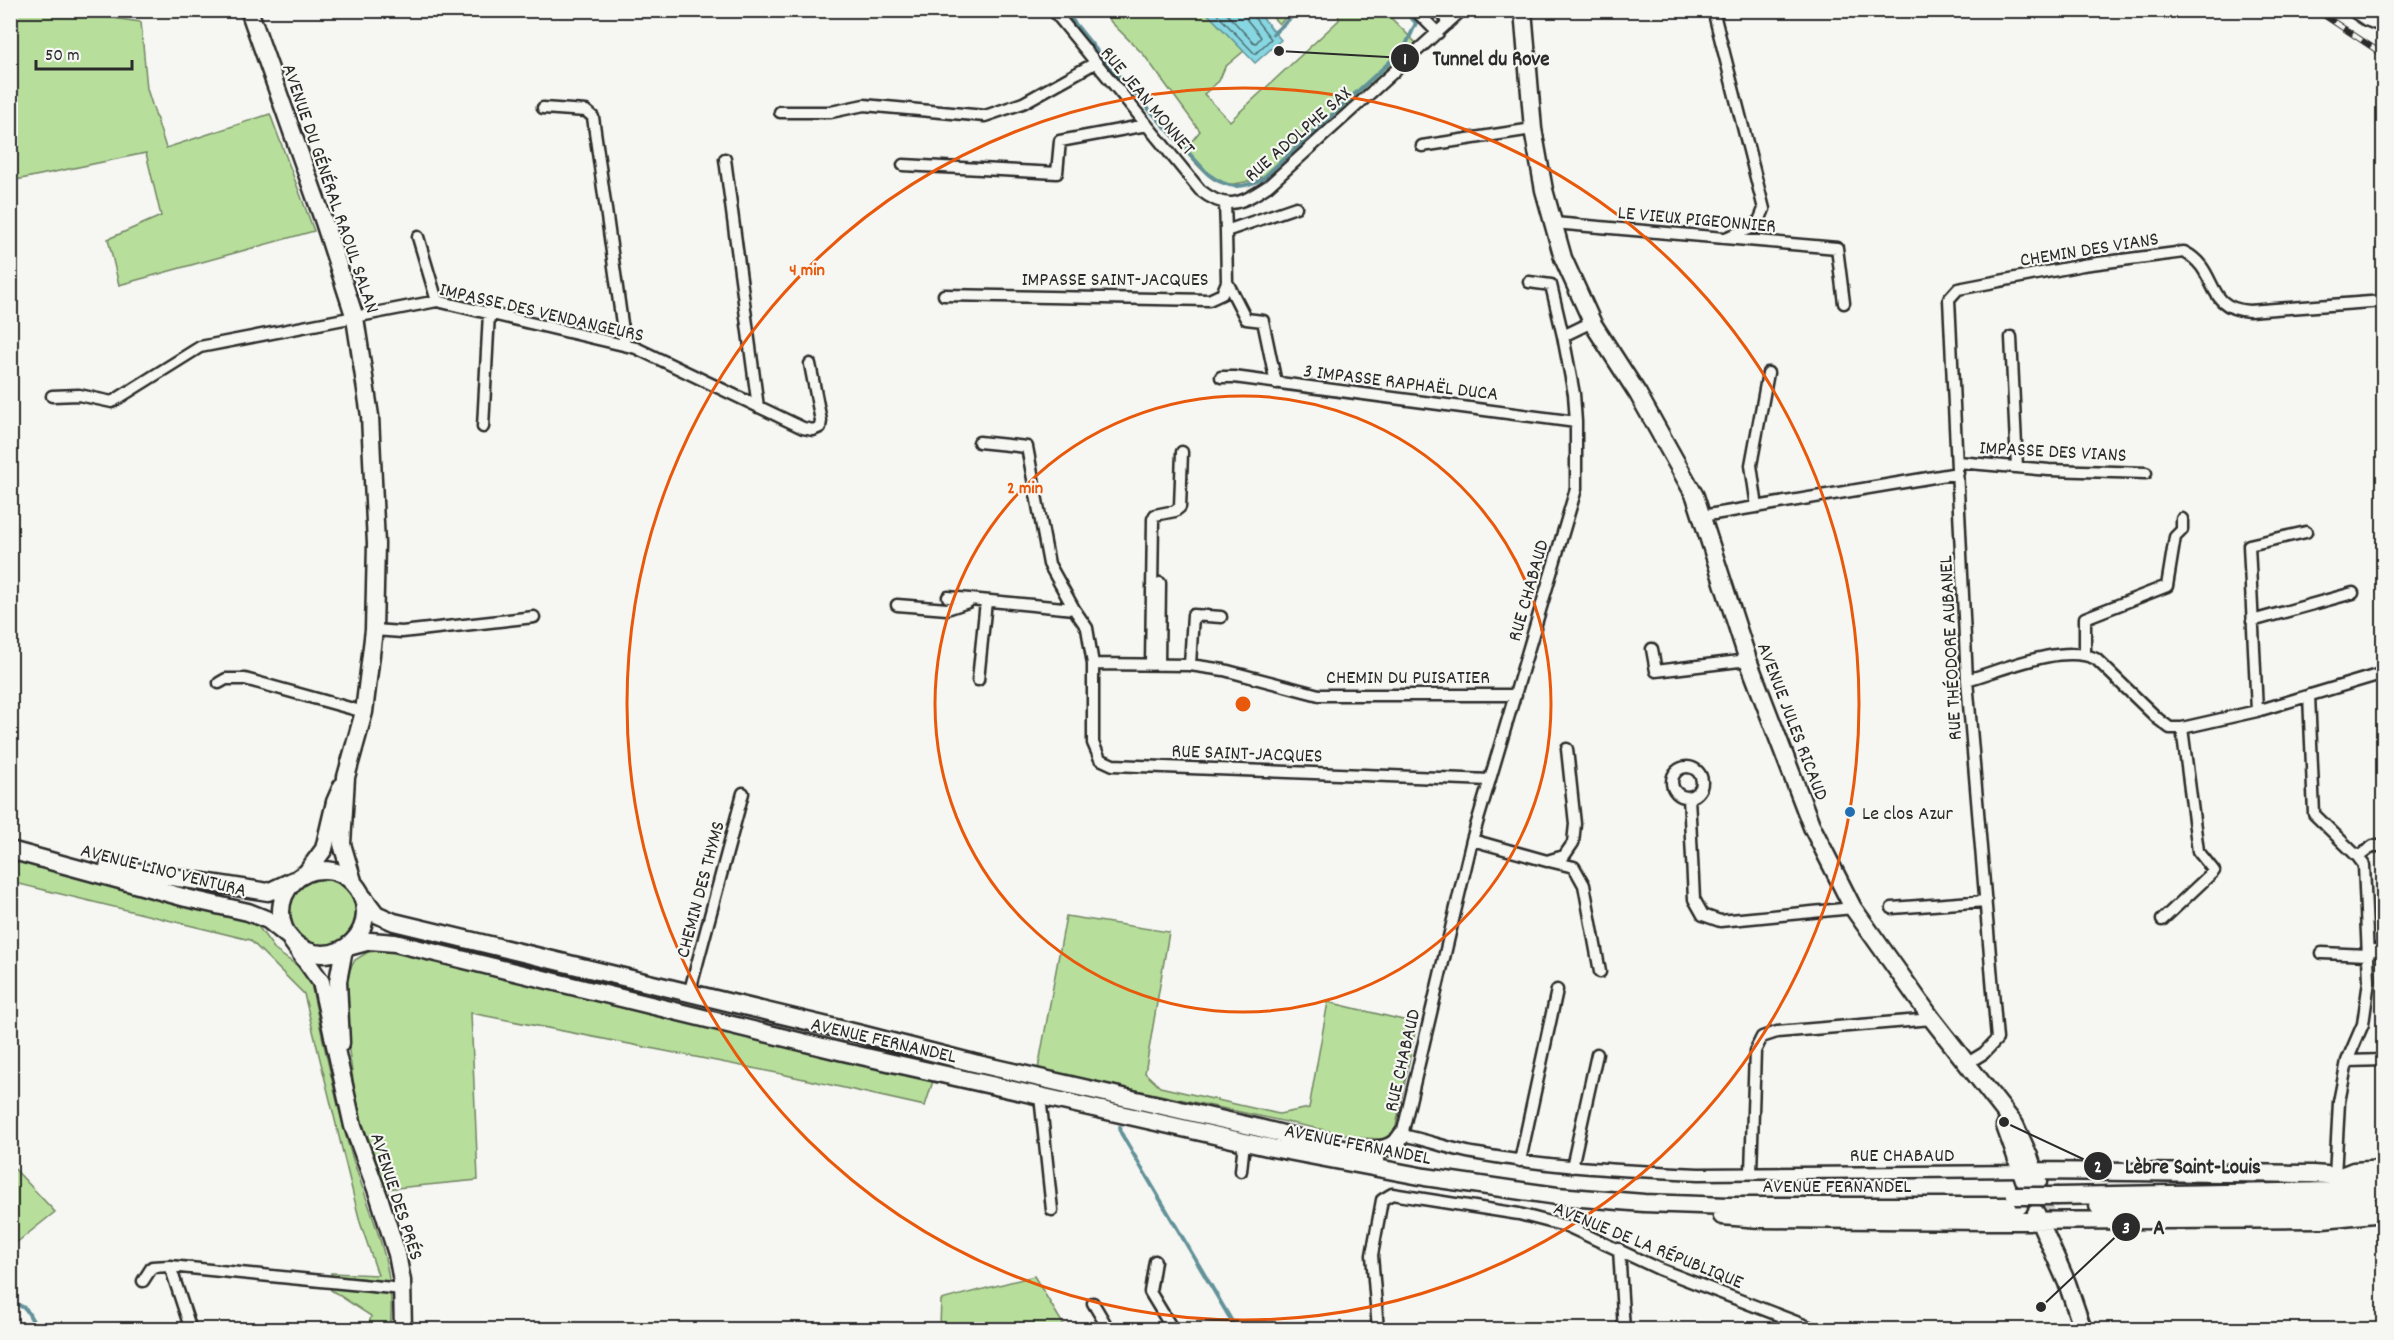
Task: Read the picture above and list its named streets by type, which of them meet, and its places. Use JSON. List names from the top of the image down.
{
  "streets": {
    "main road": [
      "AVENUE DU GÉNÉRAL RAOUL SALAN",
      "AVENUE JULES RICAUD",
      "AVENUE LINO VENTURA",
      "AVENUE FERNANDEL",
      "AVENUE DES PRÉS"
    ],
    "street": [
      "RUE JEAN MONNET",
      "RUE ADOLPHE SAX",
      "LE VIEUX PIGEONNIER",
      "CHEMIN DES VIANS",
      "IMPASSE SAINT-JACQUES",
      "IMPASSE DES VENDANGEURS",
      "3 IMPASSE RAPHAËL DUCA",
      "IMPASSE DES VIANS",
      "RUE CHABAUD",
      "RUE THÉODORE AUBANEL",
      "CHEMIN DU PUISATIER",
      "RUE SAINT-JACQUES",
      "CHEMIN DES THYMS",
      "AVENUE DE LA RÉPUBLIQUE"
    ]
  },
  "crossings": [
    ["RUE JEAN MONNET", "RUE ADOLPHE SAX"],
    ["AVENUE DU GÉNÉRAL RAOUL SALAN", "IMPASSE DES VENDANGEURS"],
    ["AVENUE DU GÉNÉRAL RAOUL SALAN", "AVENUE LINO VENTURA"],
    ["AVENUE DU GÉNÉRAL RAOUL SALAN", "AVENUE FERNANDEL"],
    ["AVENUE DU GÉNÉRAL RAOUL SALAN", "AVENUE DES PRÉS"],
    ["LE VIEUX PIGEONNIER", "AVENUE JULES RICAUD"],
    ["CHEMIN DES VIANS", "IMPASSE DES VIANS"],
    ["CHEMIN DES VIANS", "RUE THÉODORE AUBANEL"],
    ["3 IMPASSE RAPHAËL DUCA", "RUE CHABAUD"],
    ["IMPASSE DES VIANS", "RUE THÉODORE AUBANEL"],
    ["RUE CHABAUD", "CHEMIN DU PUISATIER"],
    ["RUE CHABAUD", "AVENUE JULES RICAUD"],
    ["RUE CHABAUD", "RUE SAINT-JACQUES"],
    ["RUE CHABAUD", "AVENUE FERNANDEL"],
    ["RUE THÉODORE AUBANEL", "AVENUE JULES RICAUD"],
    ["CHEMIN DU PUISATIER", "RUE SAINT-JACQUES"],
    ["AVENUE JULES RICAUD", "AVENUE FERNANDEL"],
    ["AVENUE LINO VENTURA", "AVENUE FERNANDEL"],
    ["AVENUE LINO VENTURA", "AVENUE DES PRÉS"],
    ["CHEMIN DES THYMS", "AVENUE FERNANDEL"],
    ["AVENUE FERNANDEL", "AVENUE DES PRÉS"]
  ],
  "places": [
    "Tunnel du Rove",
    "Le clos Azur",
    "Lèbre Saint-Louis",
    "A"
  ],
  "scale_bar": "50 m",
  "rings": ["4 min", "2 min"]
}
